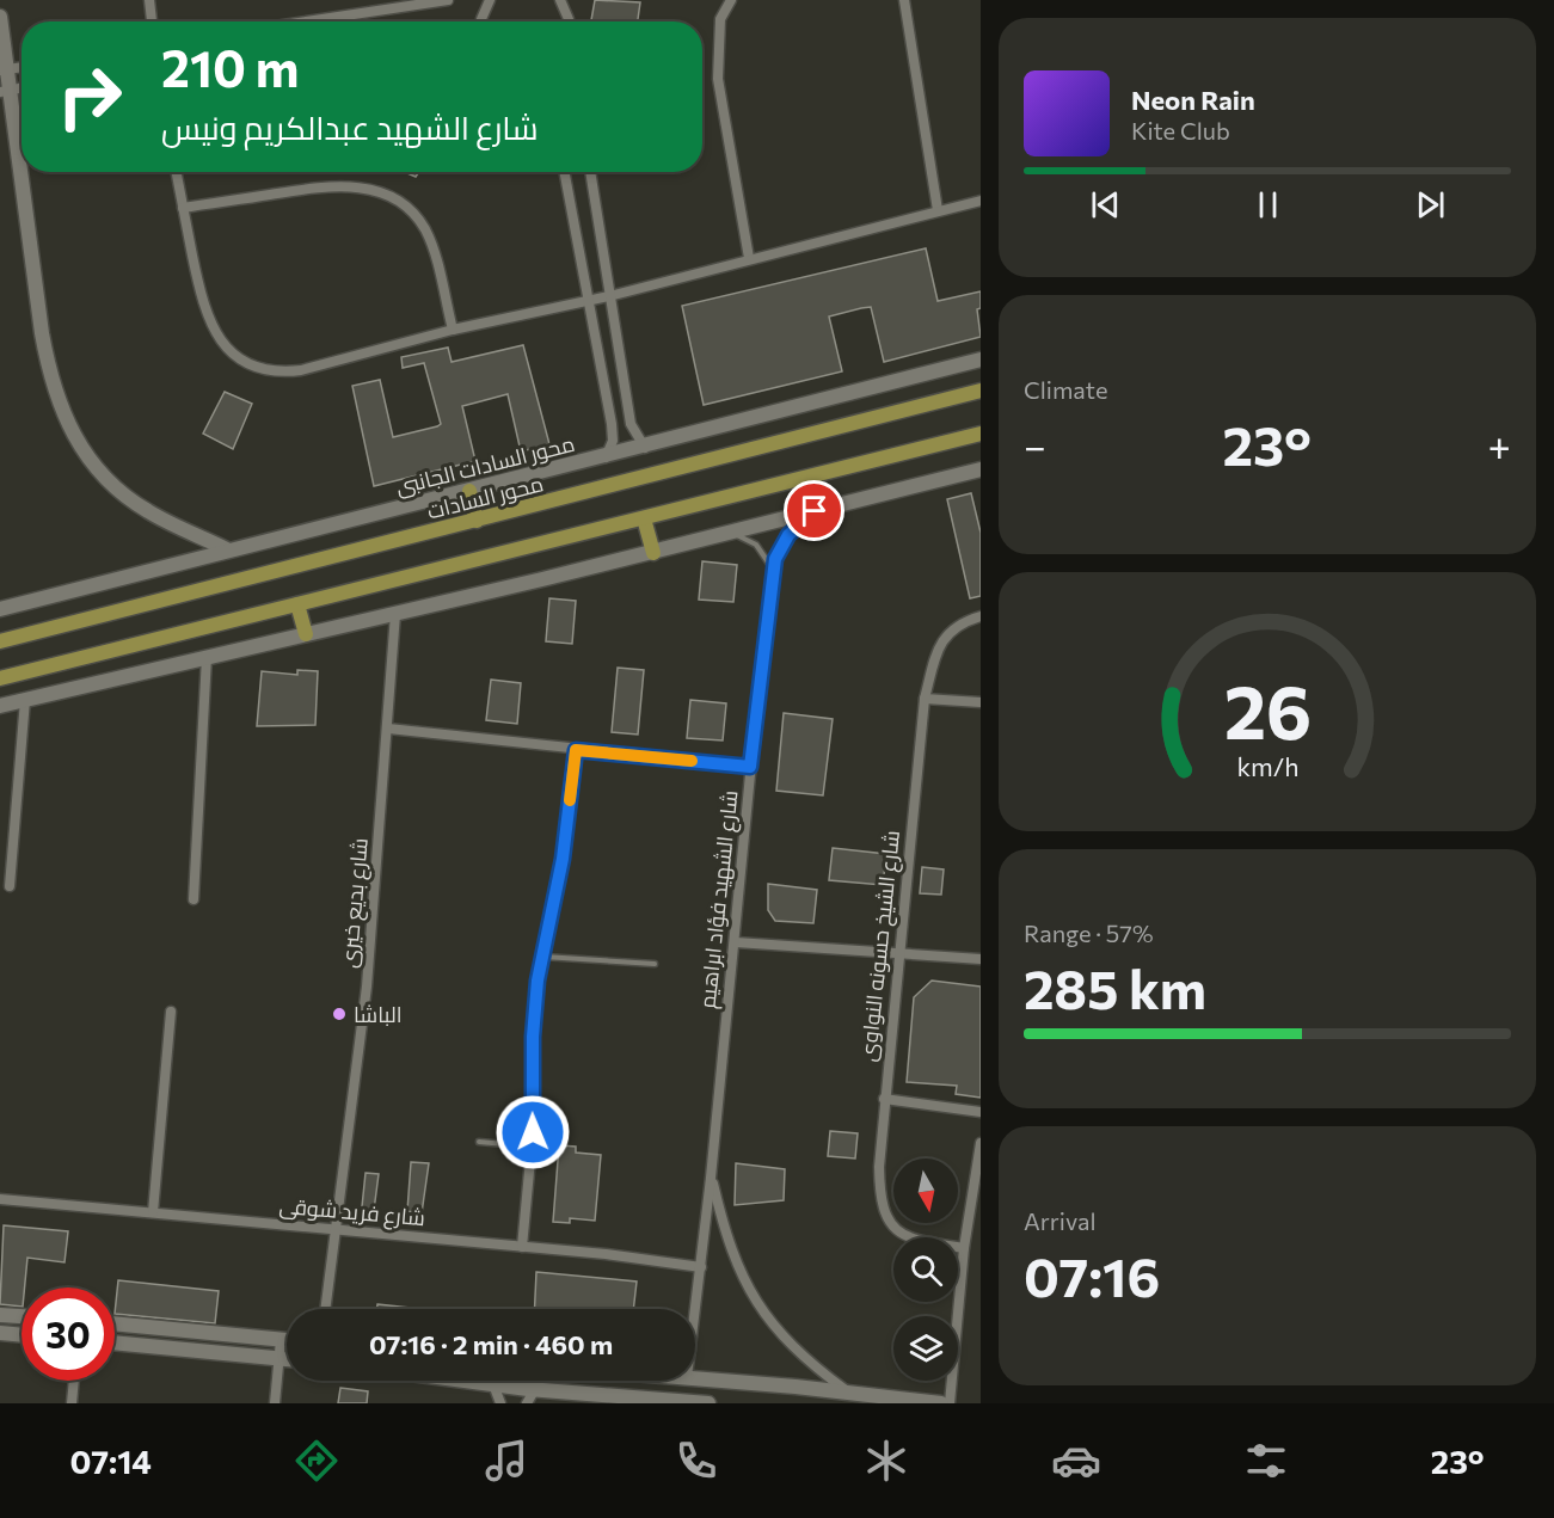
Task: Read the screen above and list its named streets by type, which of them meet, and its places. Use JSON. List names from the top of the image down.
{
  "streets": {
    "main road": ["محور السادات"],
    "street": [
      "محور السادات الجانبى",
      "شارع الشهيد فؤاد ابراهيم",
      "شارع بديع خيرى",
      "شارع الشيخ حسونه النواوى",
      "شارع فريد شوقى"
    ]
  },
  "crossings": [
    ["شارع الشهيد فؤاد ابراهيم", "شارع فريد شوقى"],
    ["شارع بديع خيرى", "شارع فريد شوقى"]
  ],
  "places": ["الباشا"],
  "north": "bottom",
  "page": {
    "turn": ["210 m", "شارع الشهيد عبدالكريم ونيس"],
    "song": ["Neon Rain", "Kite Club"],
    "tile": [
      "Climate",
      ["Range · 57%", "285 km"],
      ["Arrival", "07:16"]
    ],
    "heat": ["−", "23°", "+"],
    "limit": "30",
    "trip": "07:16 · 2 min · 460 m",
    "tabs": ["07:14", "23°"],
    "gauge": ["26", "km/h"]
  }
}
